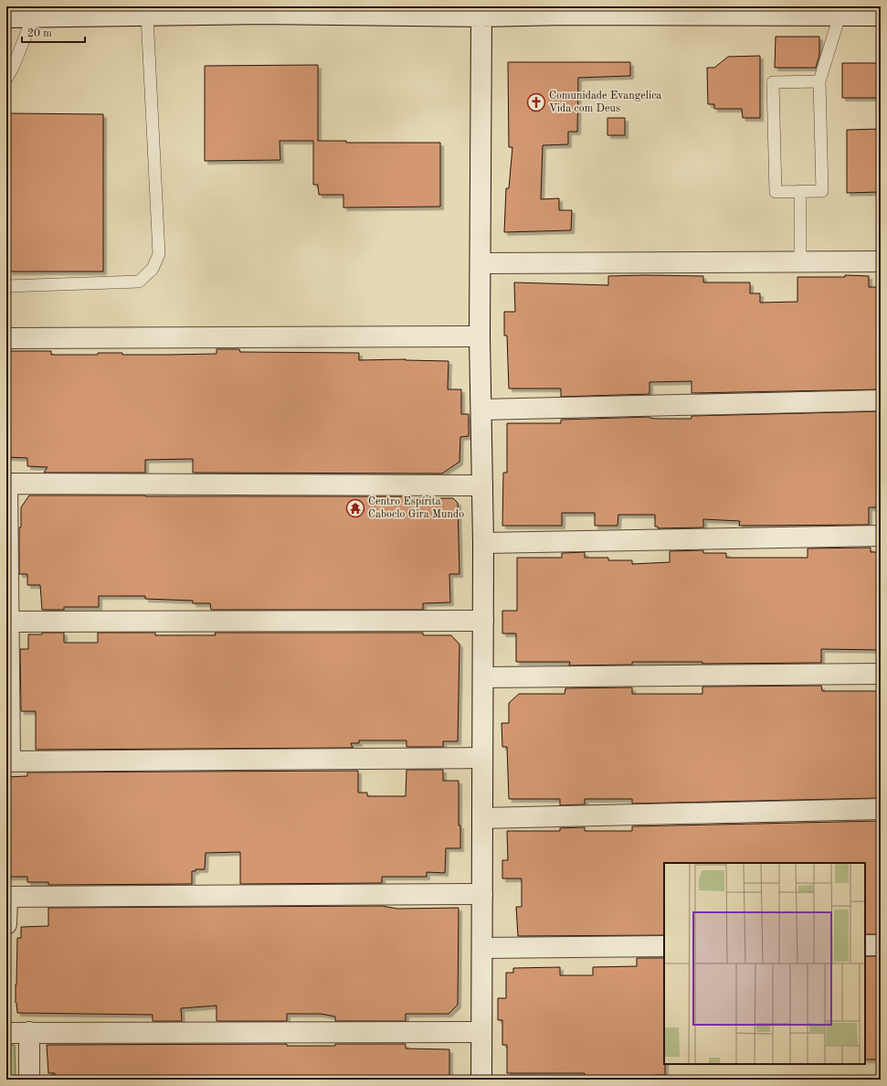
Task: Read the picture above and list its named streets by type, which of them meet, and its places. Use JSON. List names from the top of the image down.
{
  "places": {
    "church": ["Comunidade Evangelica Vida com Deus"],
    "temple": ["Centro Espírita Caboclo Gira Mundo"]
  },
  "scale_bar": "20 m"
}
